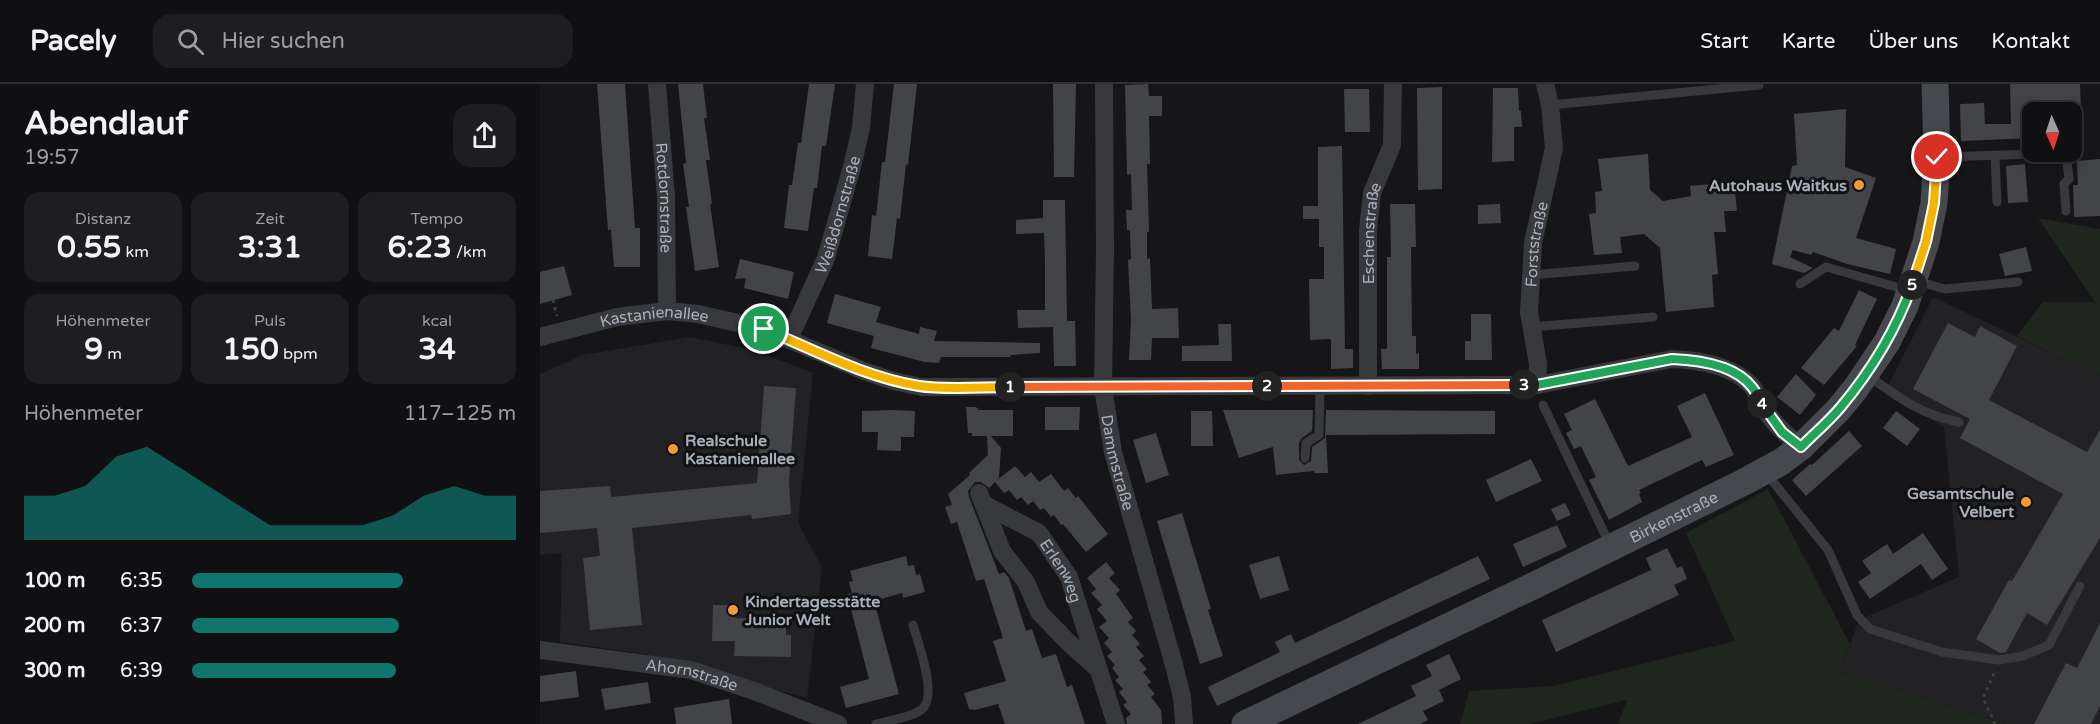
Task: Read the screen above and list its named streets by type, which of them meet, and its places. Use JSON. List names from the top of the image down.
{
  "streets": {
    "street": [
      "Rotdornstraße",
      "Weißdornstraße",
      "Eschenstraße",
      "Forststraße",
      "Kastanienallee",
      "Dammstraße",
      "Birkenstraße",
      "Erlenweg",
      "Ahornstraße"
    ]
  },
  "crossings": [
    ["Rotdornstraße", "Kastanienallee"],
    ["Weißdornstraße", "Kastanienallee"],
    ["Eschenstraße", "Kastanienallee"],
    ["Forststraße", "Kastanienallee"],
    ["Kastanienallee", "Dammstraße"],
    ["Kastanienallee", "Birkenstraße"]
  ],
  "places": [
    "Autohaus Waitkus",
    "Realschule Kastanienallee",
    "Gesamtschule Velbert",
    "Kindertagesstätte Junior Welt"
  ],
  "north": "bottom",
  "page": {
    "header": "Pacely",
    "search": "Hier suchen",
    "nav": [
      "Start",
      "Karte",
      "Über uns",
      "Kontakt"
    ],
    "heading": ["Abendlauf", "19:57"],
    "stats": [
      ["Distanz", "0.55 km"],
      ["Zeit", "3:31"],
      ["Tempo", "6:23 /km"],
      ["Höhenmeter", "9 m"],
      ["Puls", "150 bpm"],
      ["kcal", "34"]
    ],
    "pins": [
      "5",
      "3",
      "2",
      "1",
      "4"
    ],
    "chart": ["Höhenmeter", "117–125 m"],
    "list": [
      {
        "name": "100 m",
        "note": "6:35"
      },
      {
        "name": "200 m",
        "note": "6:37"
      },
      {
        "name": "300 m",
        "note": "6:39"
      }
    ]
  }
}
